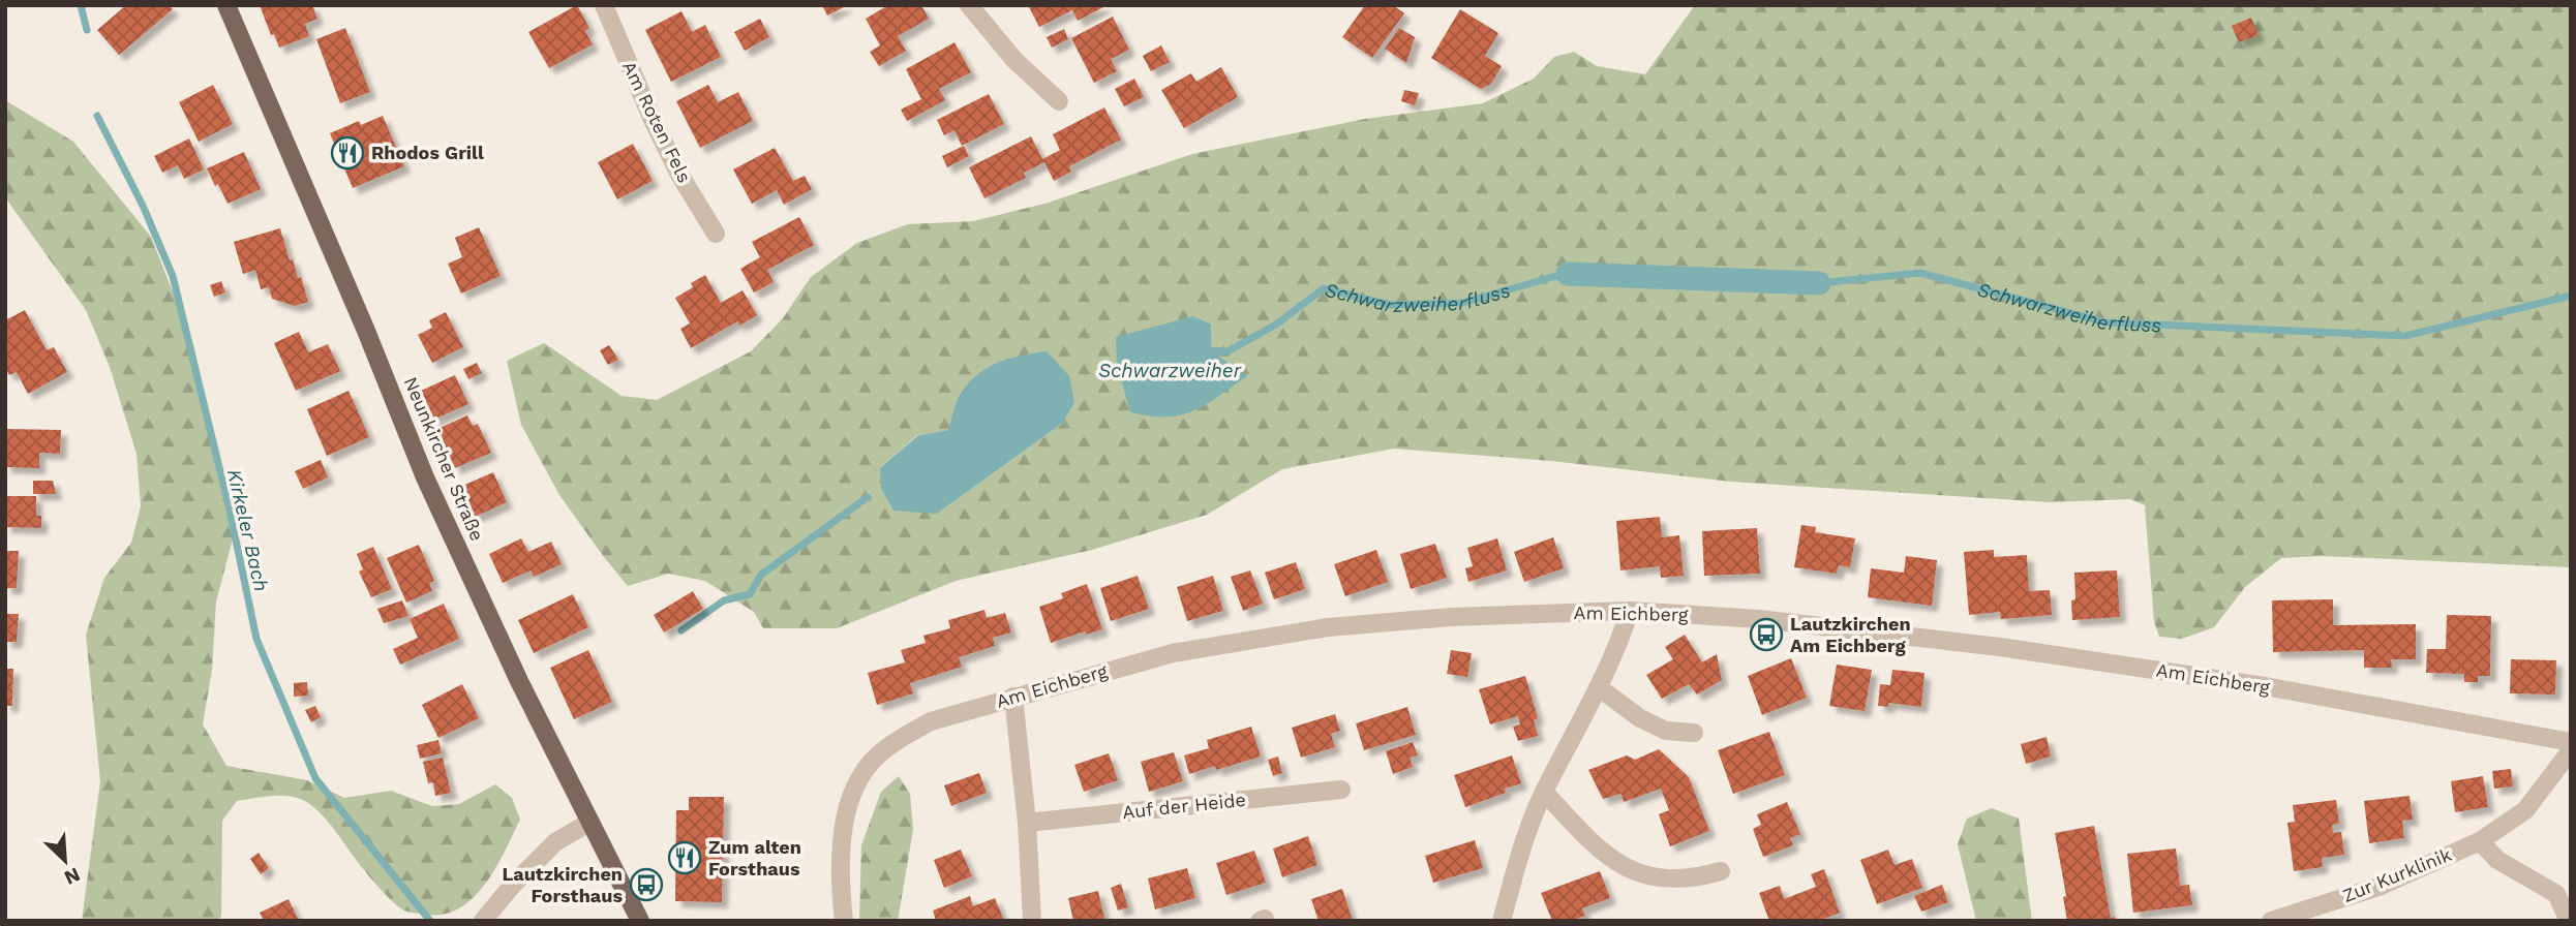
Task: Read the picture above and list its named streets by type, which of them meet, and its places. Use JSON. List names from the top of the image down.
{
  "streets": {
    "main road": ["Neunkircher Straße"],
    "street": [
      "Am Roten Fels",
      "Am Eichberg",
      "Auf der Heide",
      "Zur Kurklinik"
    ]
  },
  "water": ["Schwarzweiherfluss", "Schwarzweiher", "Kirkeler Bach"],
  "places": {
    "restaurant": ["Rhodos Grill", "Zum alten Forsthaus"],
    "bus stop": ["Lautzkirchen Am Eichberg", "Lautzkirchen Forsthaus"]
  },
  "north": "bottom right"
}
